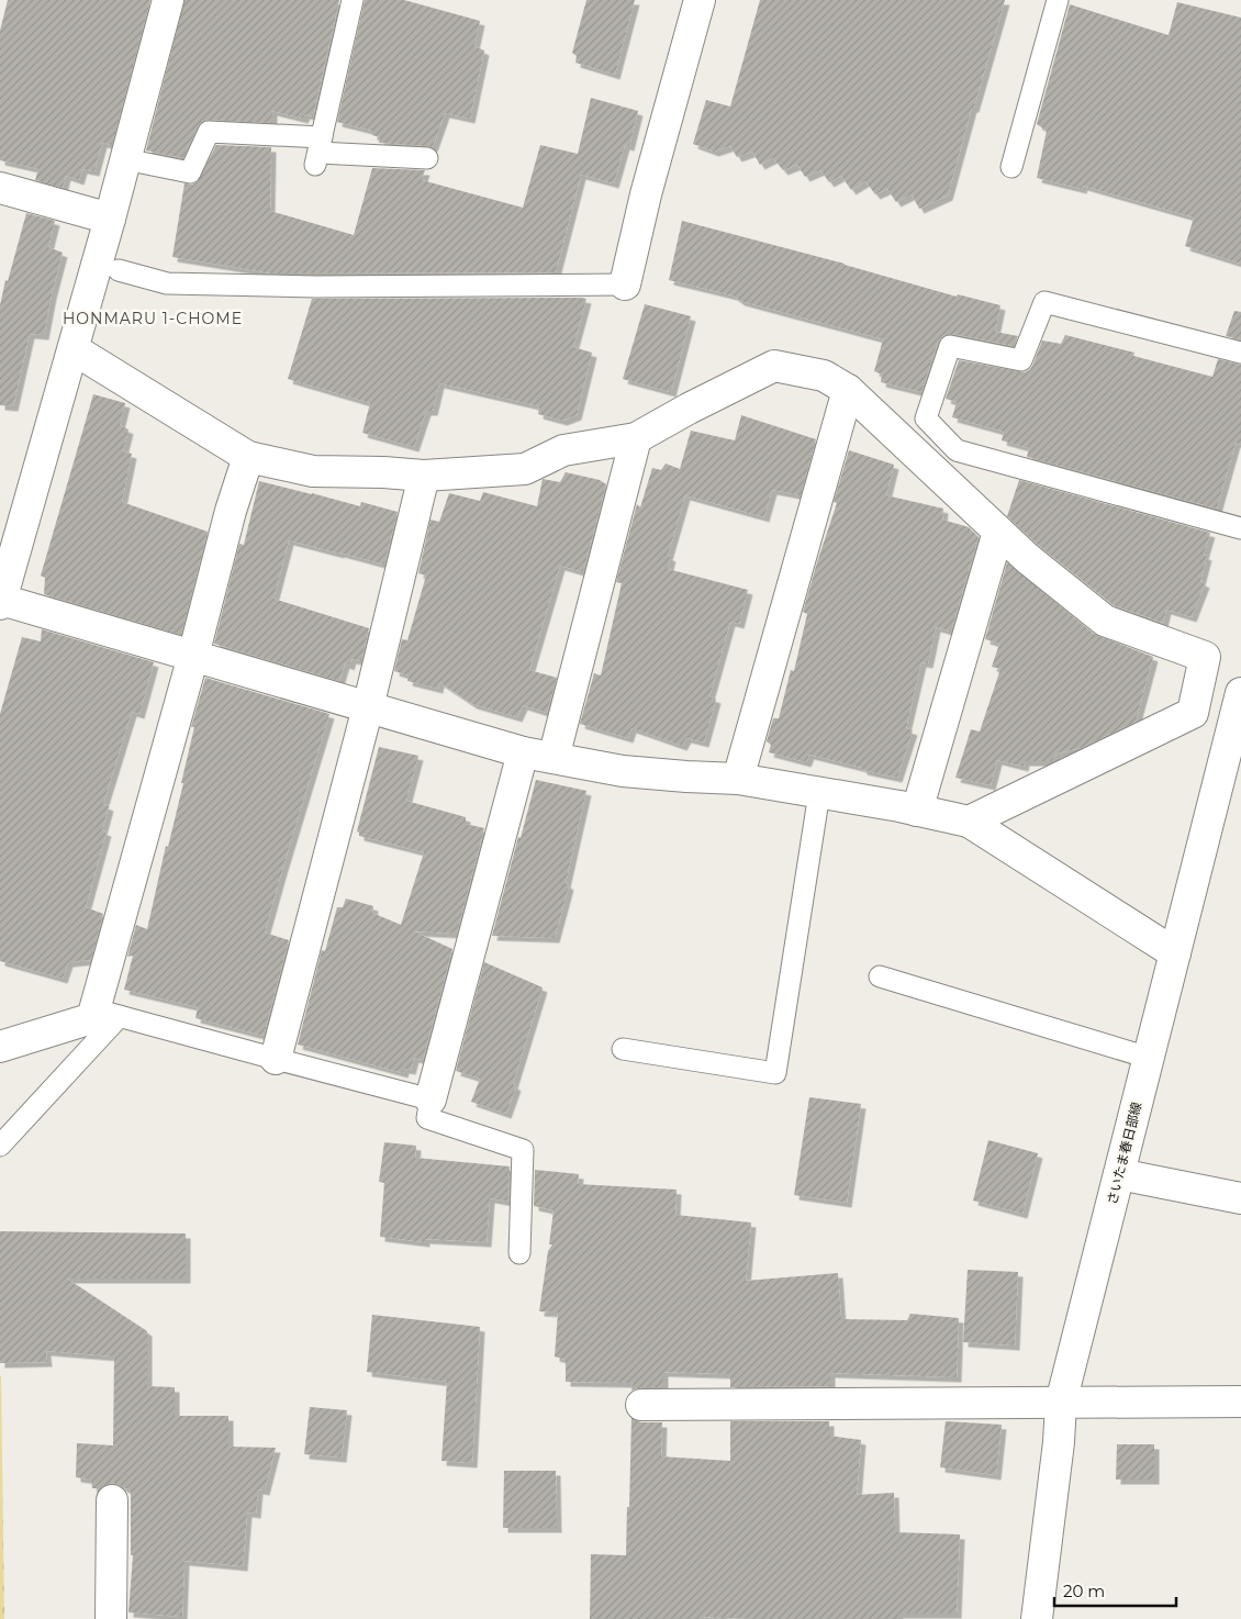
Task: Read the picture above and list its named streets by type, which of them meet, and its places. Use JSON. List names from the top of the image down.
{
  "streets": {
    "street": ["さいたま春日部線"]
  },
  "districts": ["HONMARU 1-CHOME"],
  "scale_bar": "20 m"
}
